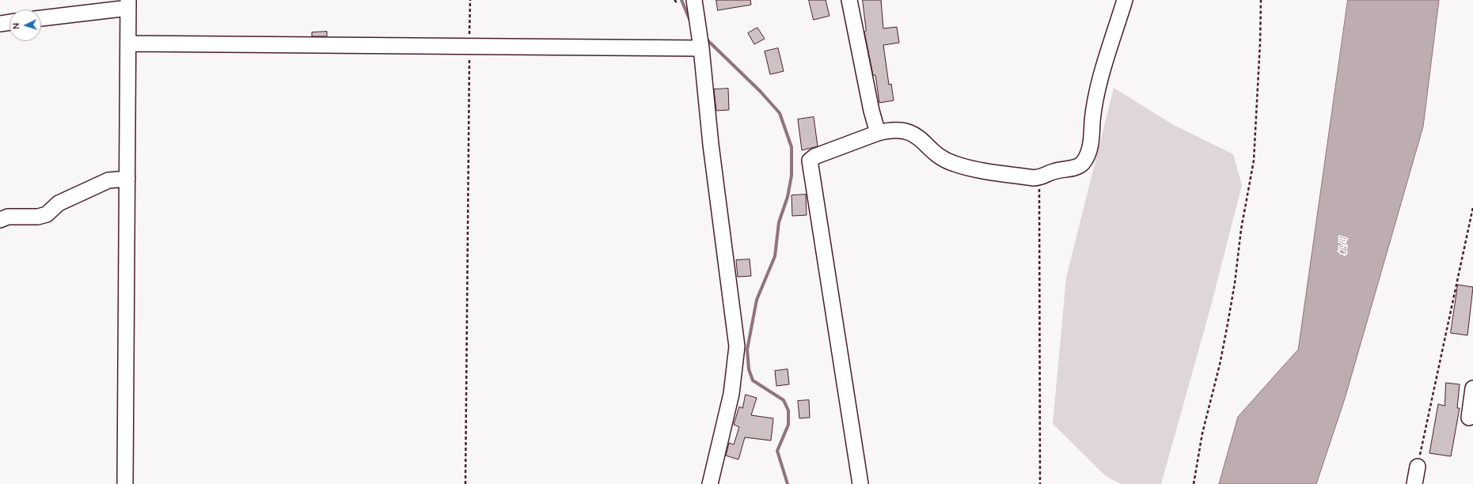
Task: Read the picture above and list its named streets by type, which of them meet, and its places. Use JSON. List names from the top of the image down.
{
  "water": ["松川"],
  "north": "left"
}
